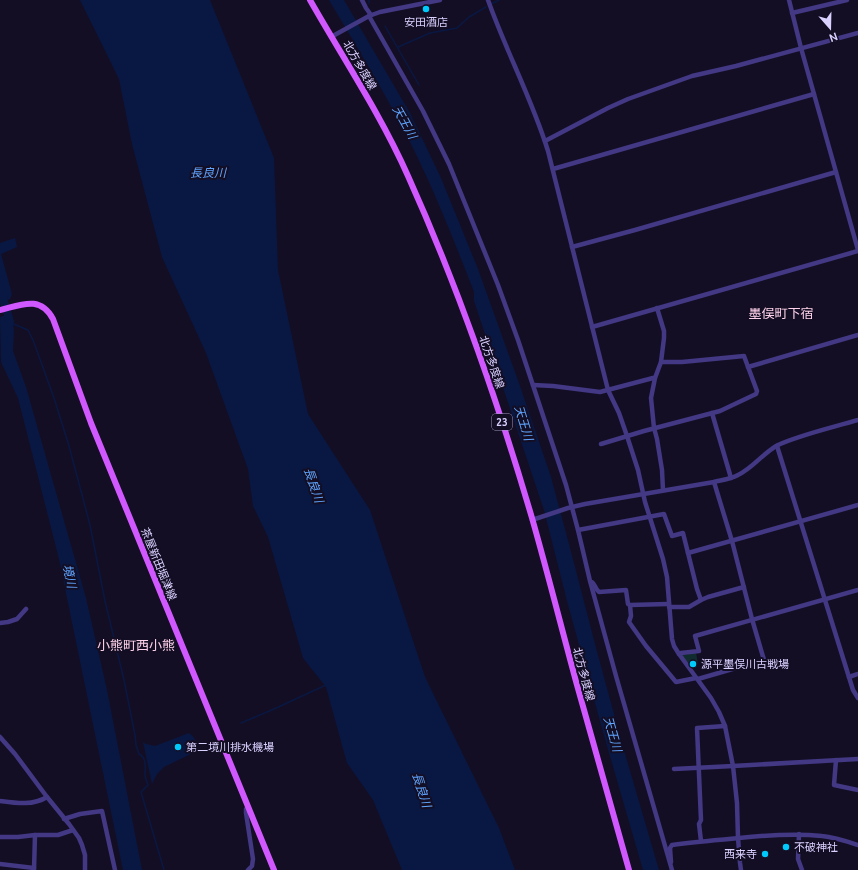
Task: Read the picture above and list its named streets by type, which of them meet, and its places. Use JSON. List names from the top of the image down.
{
  "streets": {
    "main road": ["北方多度線", "23", "茶屋新田堀津線"]
  },
  "districts": ["墨俣町下宿", "小熊町西小熊"],
  "water": ["天王川", "長良川", "境川"],
  "places": [
    "安田酒店",
    "源平墨俣川古戦場",
    "第二境川排水機場",
    "不破神社",
    "西来寺"
  ],
  "north": "bottom"
}
